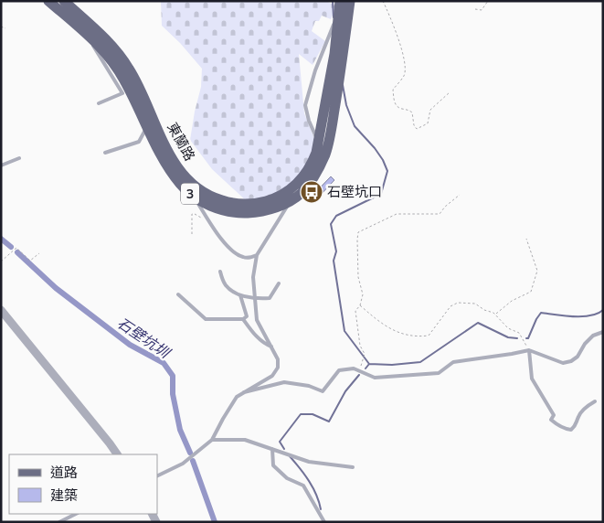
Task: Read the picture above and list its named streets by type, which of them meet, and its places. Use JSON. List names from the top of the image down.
{
  "streets": {
    "main road": ["東蘭路", "3"]
  },
  "water": ["石壁坑圳"],
  "places": {
    "bus stop": ["石壁坑口"]
  },
  "legend": ["道路", "建築"]
}
